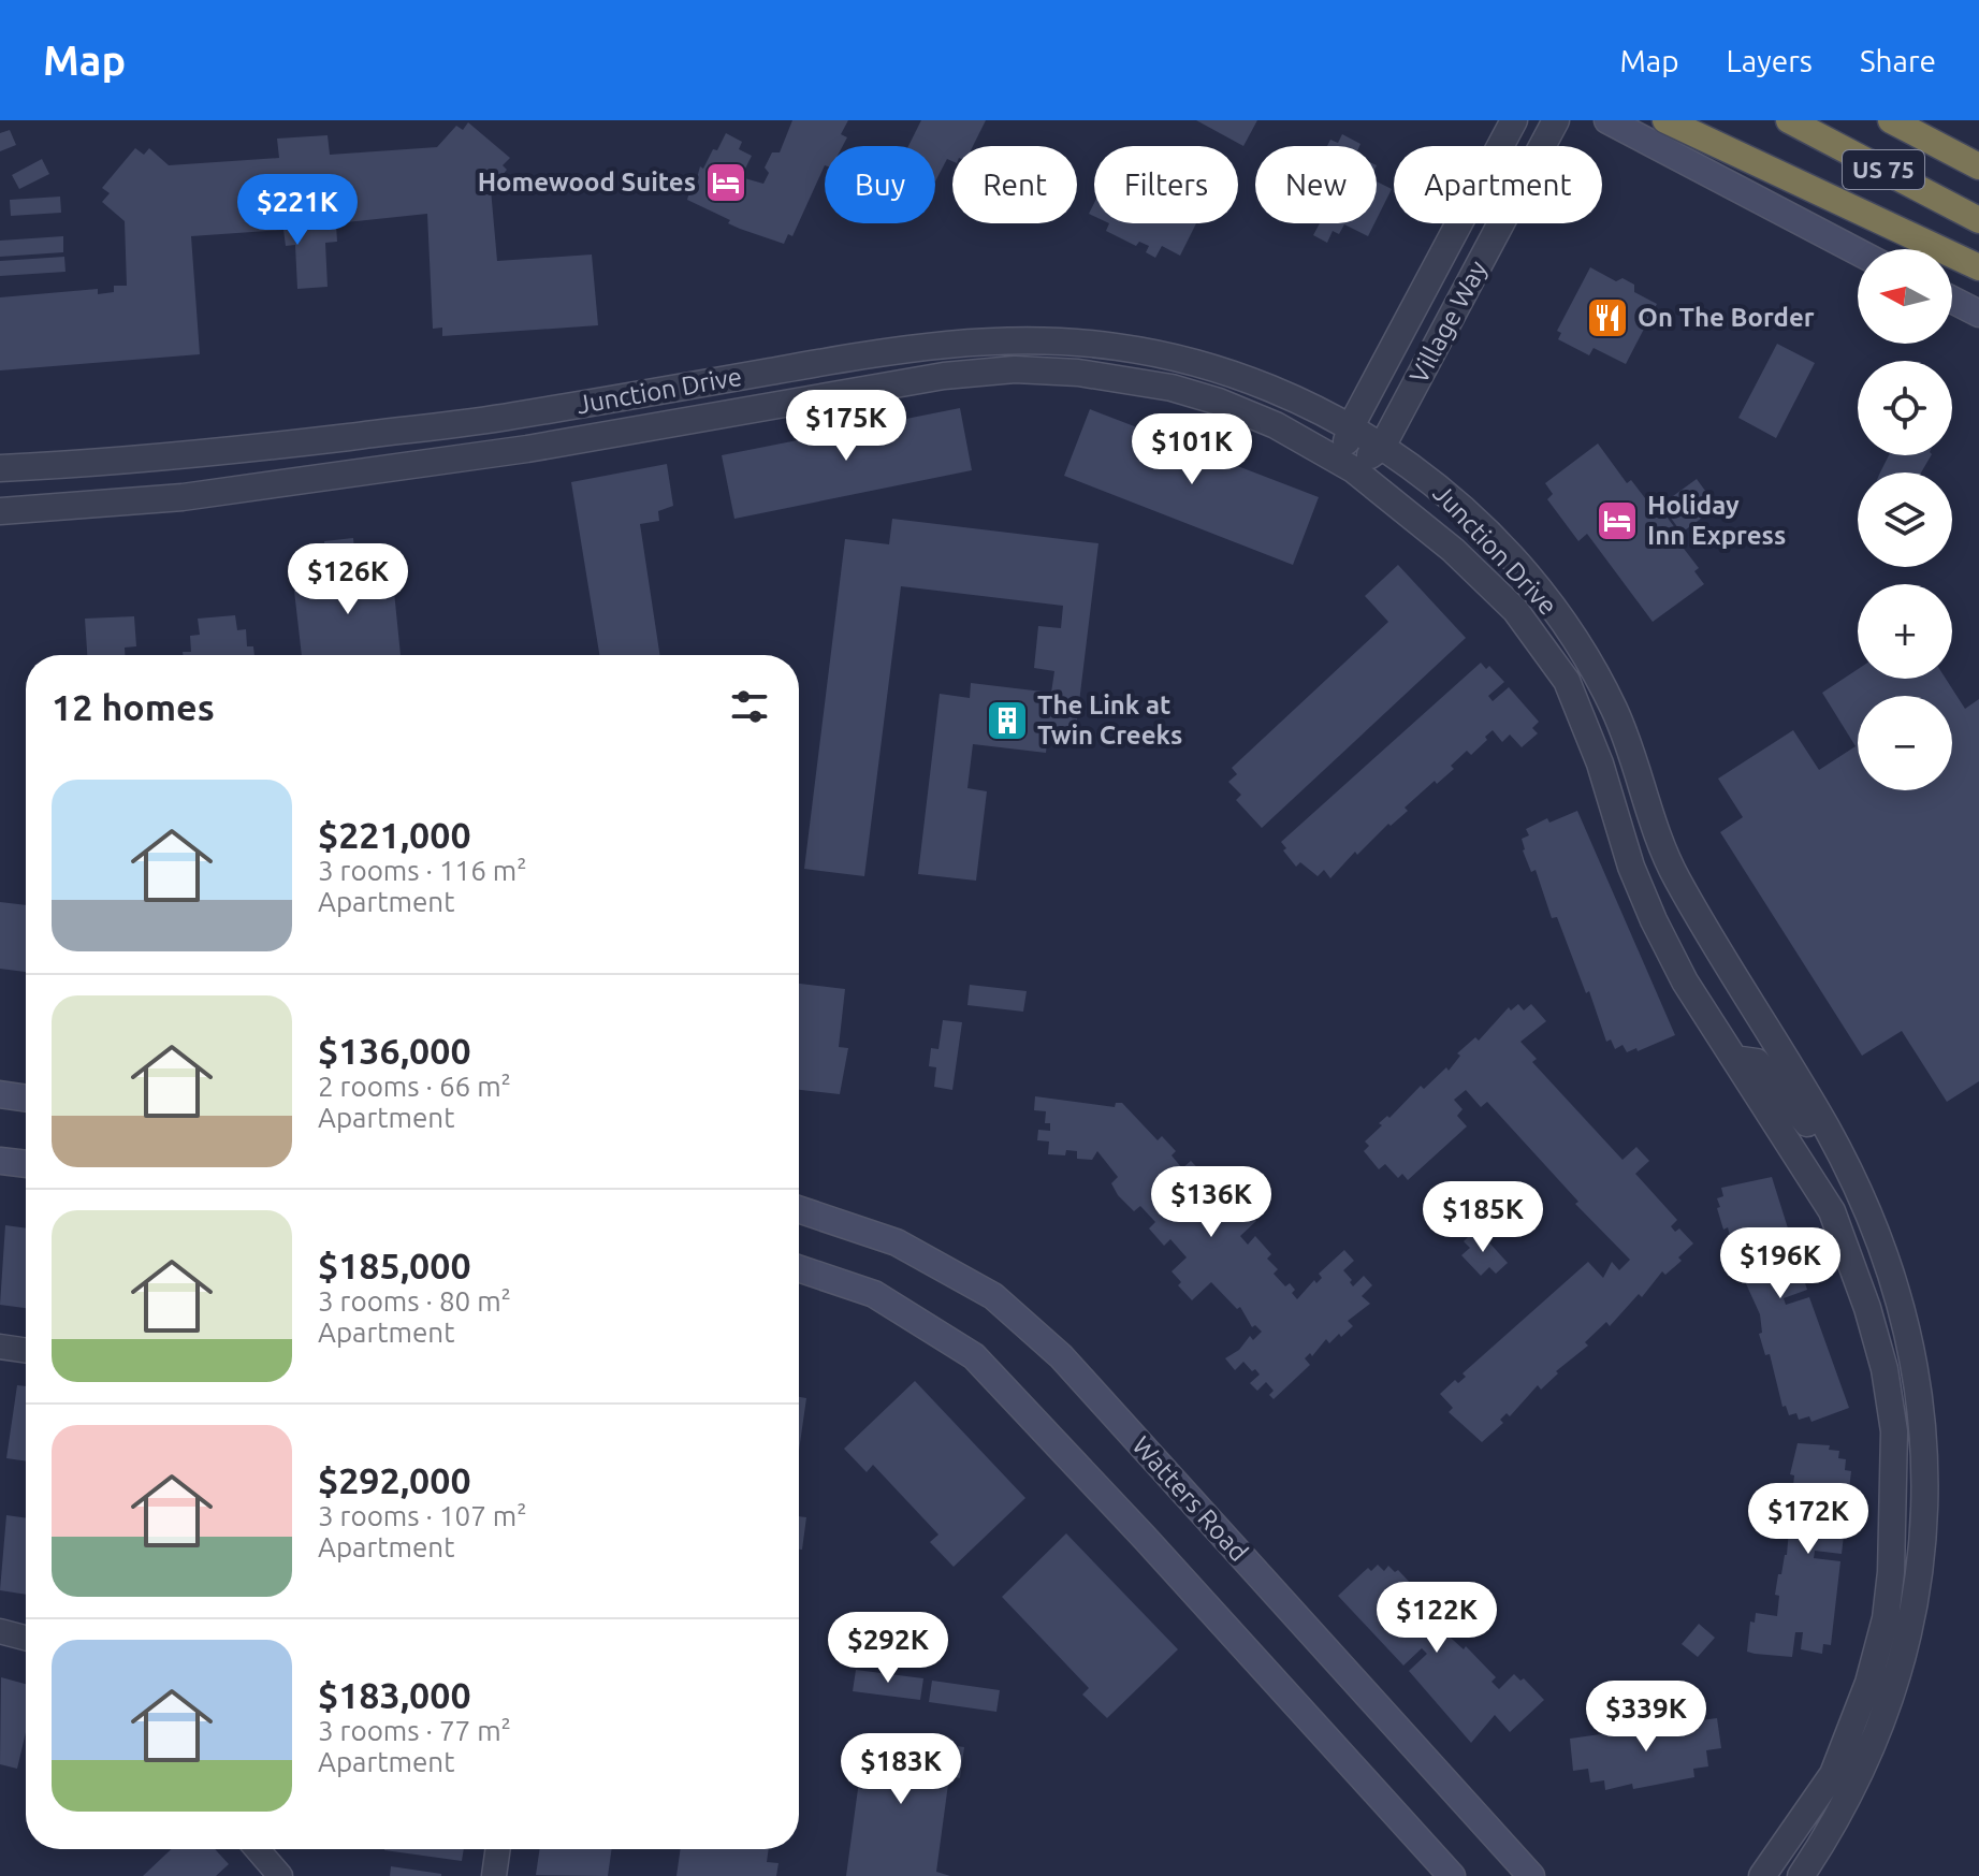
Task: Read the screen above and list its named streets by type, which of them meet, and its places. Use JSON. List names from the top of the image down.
{
  "streets": {
    "highway": ["US 75"],
    "main road": ["Watters Road"],
    "street": ["Village Way", "Junction Drive"]
  },
  "crossings": [
    ["Village Way", "Junction Drive"]
  ],
  "places": {
    "hotel": ["Homewood Suites", "Holiday Inn Express"],
    "restaurant": ["On The Border"],
    "building": ["The Link at Twin Creeks"]
  },
  "north": "left",
  "page": {
    "header": "Map",
    "nav": ["Map", "Layers", "Share"],
    "chip": [
      "Buy",
      "Rent",
      "Filters",
      "New",
      "Apartment"
    ],
    "price": [
      "$221K",
      "$175K",
      "$101K",
      "$126K",
      "$136K",
      "$185K",
      "$196K",
      "$172K",
      "$122K",
      "$292K",
      "$339K",
      "$183K"
    ],
    "map_buttons": ["+", "−"],
    "heading": "12 homes",
    "list": [
      {
        "name": "$221,000",
        "note": "3 rooms · 116 m² · Apartment"
      },
      {
        "name": "$136,000",
        "note": "2 rooms · 66 m² · Apartment"
      },
      {
        "name": "$185,000",
        "note": "3 rooms · 80 m² · Apartment"
      },
      {
        "name": "$292,000",
        "note": "3 rooms · 107 m² · Apartment"
      },
      {
        "name": "$183,000",
        "note": "3 rooms · 77 m² · Apartment"
      }
    ]
  }
}
